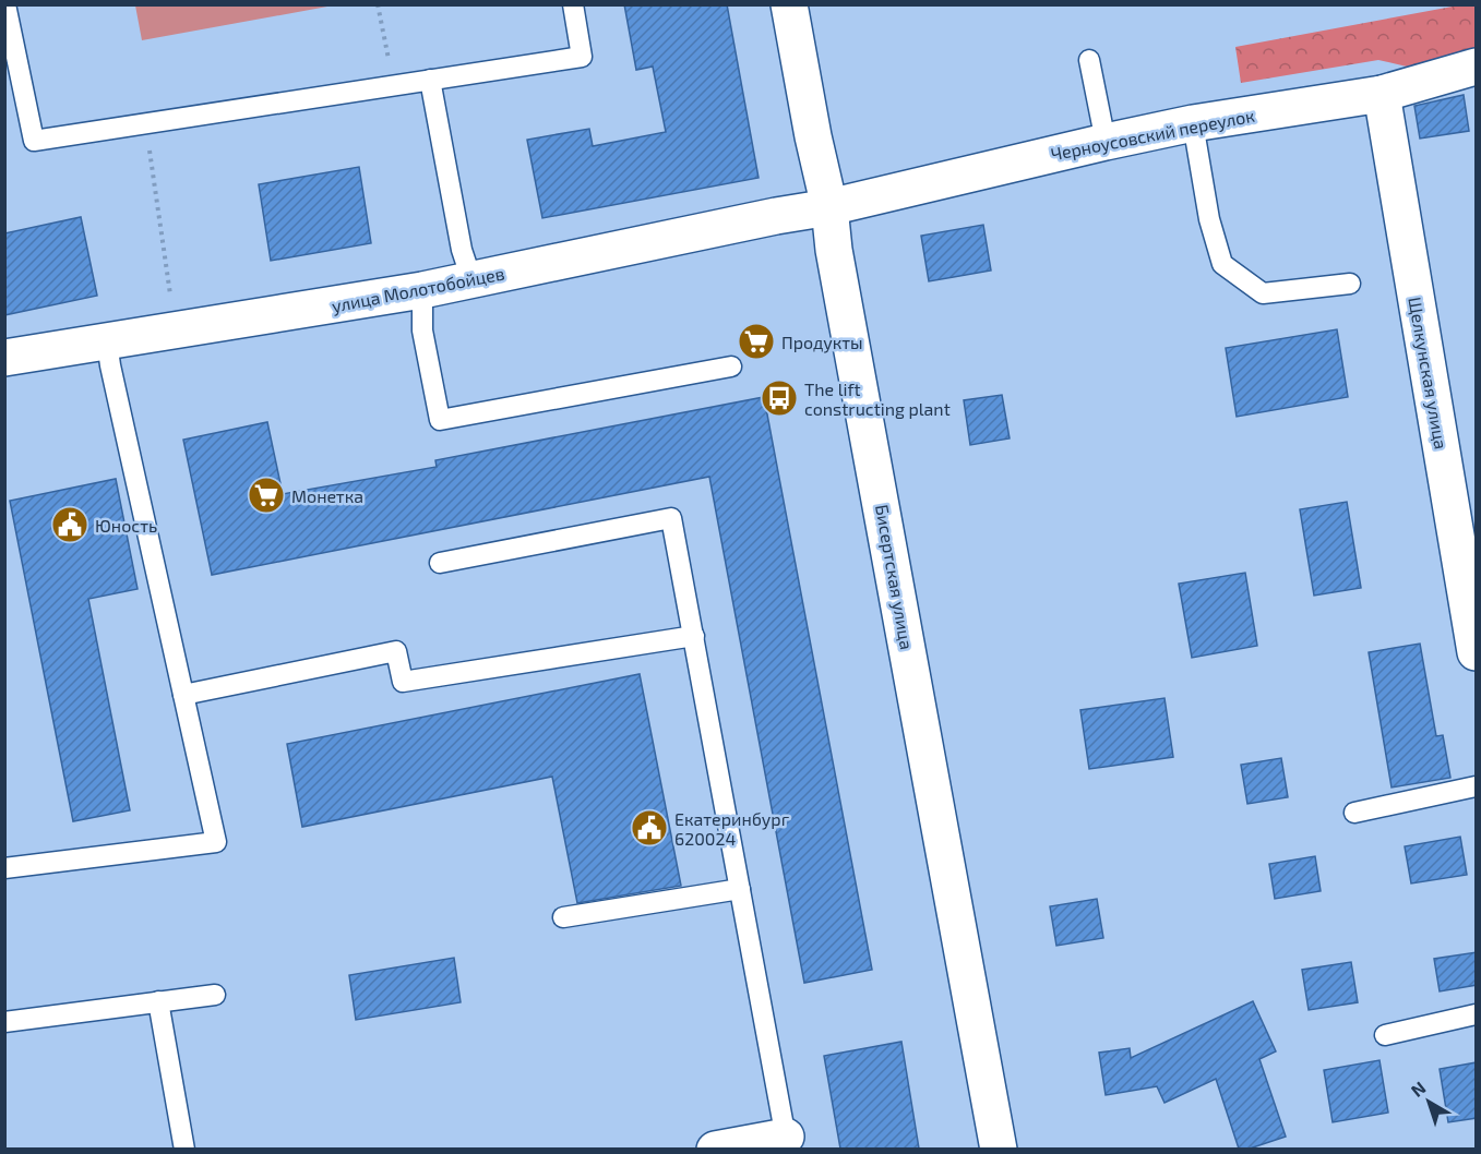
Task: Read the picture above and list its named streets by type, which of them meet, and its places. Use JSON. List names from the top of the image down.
{
  "streets": {
    "street": [
      "Черноусовский переулок",
      "улица Молотобойцев",
      "Щелкунская улица",
      "Бисертская улица"
    ]
  },
  "crossings": [
    ["Черноусовский переулок", "улица Молотобойцев"],
    ["Черноусовский переулок", "Щелкунская улица"],
    ["Черноусовский переулок", "Бисертская улица"],
    ["улица Молотобойцев", "Бисертская улица"]
  ],
  "places": {
    "supermarket": ["Продукты", "Монетка"],
    "bus stop": ["The lift constructing plant"],
    "public building": ["Юность", "Екатеринбург 620024"]
  },
  "north": "top left"
}
